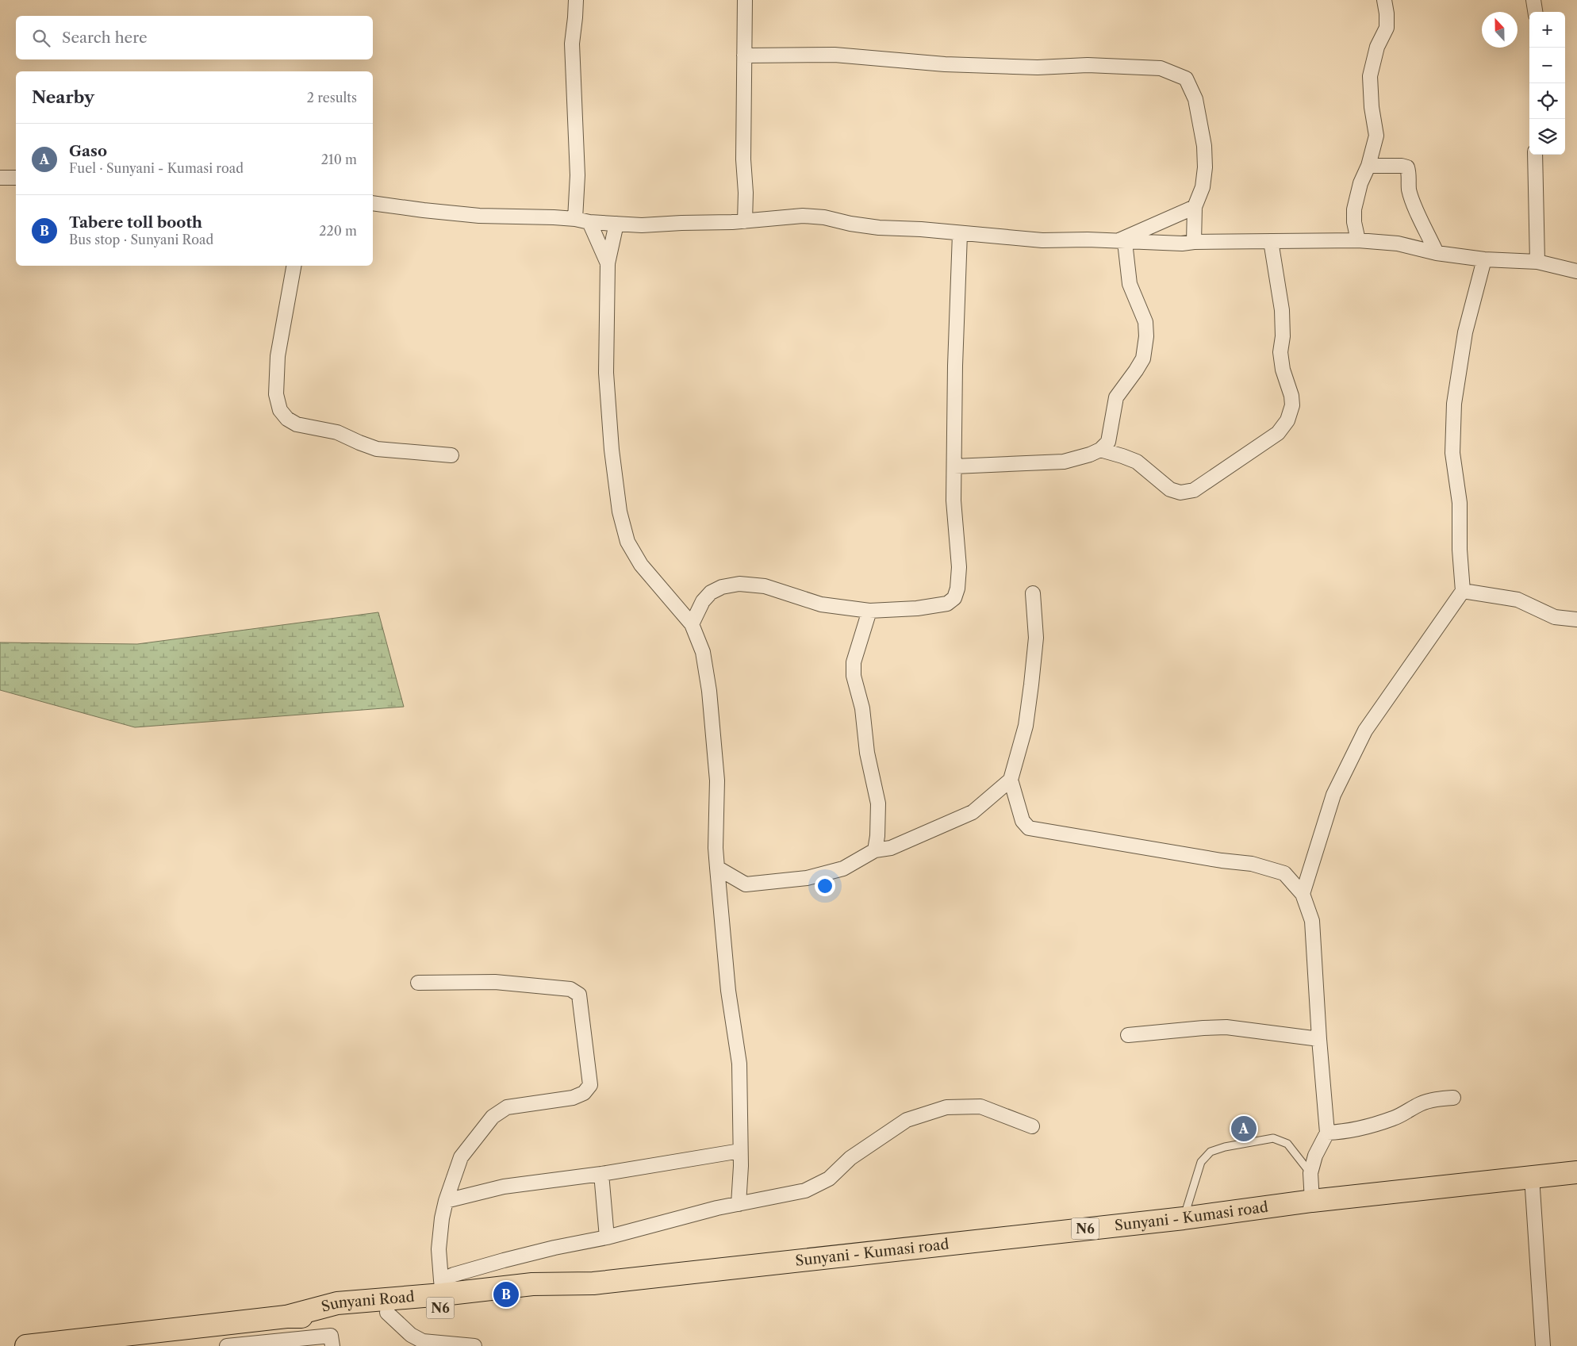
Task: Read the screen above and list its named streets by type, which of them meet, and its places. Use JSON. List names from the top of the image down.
{
  "streets": {
    "main road": ["Sunyani - Kumasi road", "N6", "Sunyani Road"]
  },
  "crossings": [
    ["Sunyani - Kumasi road", "Sunyani Road"],
    ["N6", "Sunyani Road"]
  ],
  "north": "top",
  "page": {
    "map_buttons": ["+", "−"],
    "search": "Search here",
    "heading": ["Nearby", "2 results"],
    "list": [
      {
        "mark": "A",
        "name": "Gaso",
        "note": "Fuel · Sunyani - Kumasi road",
        "value": "210 m"
      },
      {
        "mark": "B",
        "name": "Tabere toll booth",
        "note": "Bus stop · Sunyani Road",
        "value": "220 m"
      }
    ],
    "pins": ["A", "B"]
  }
}
